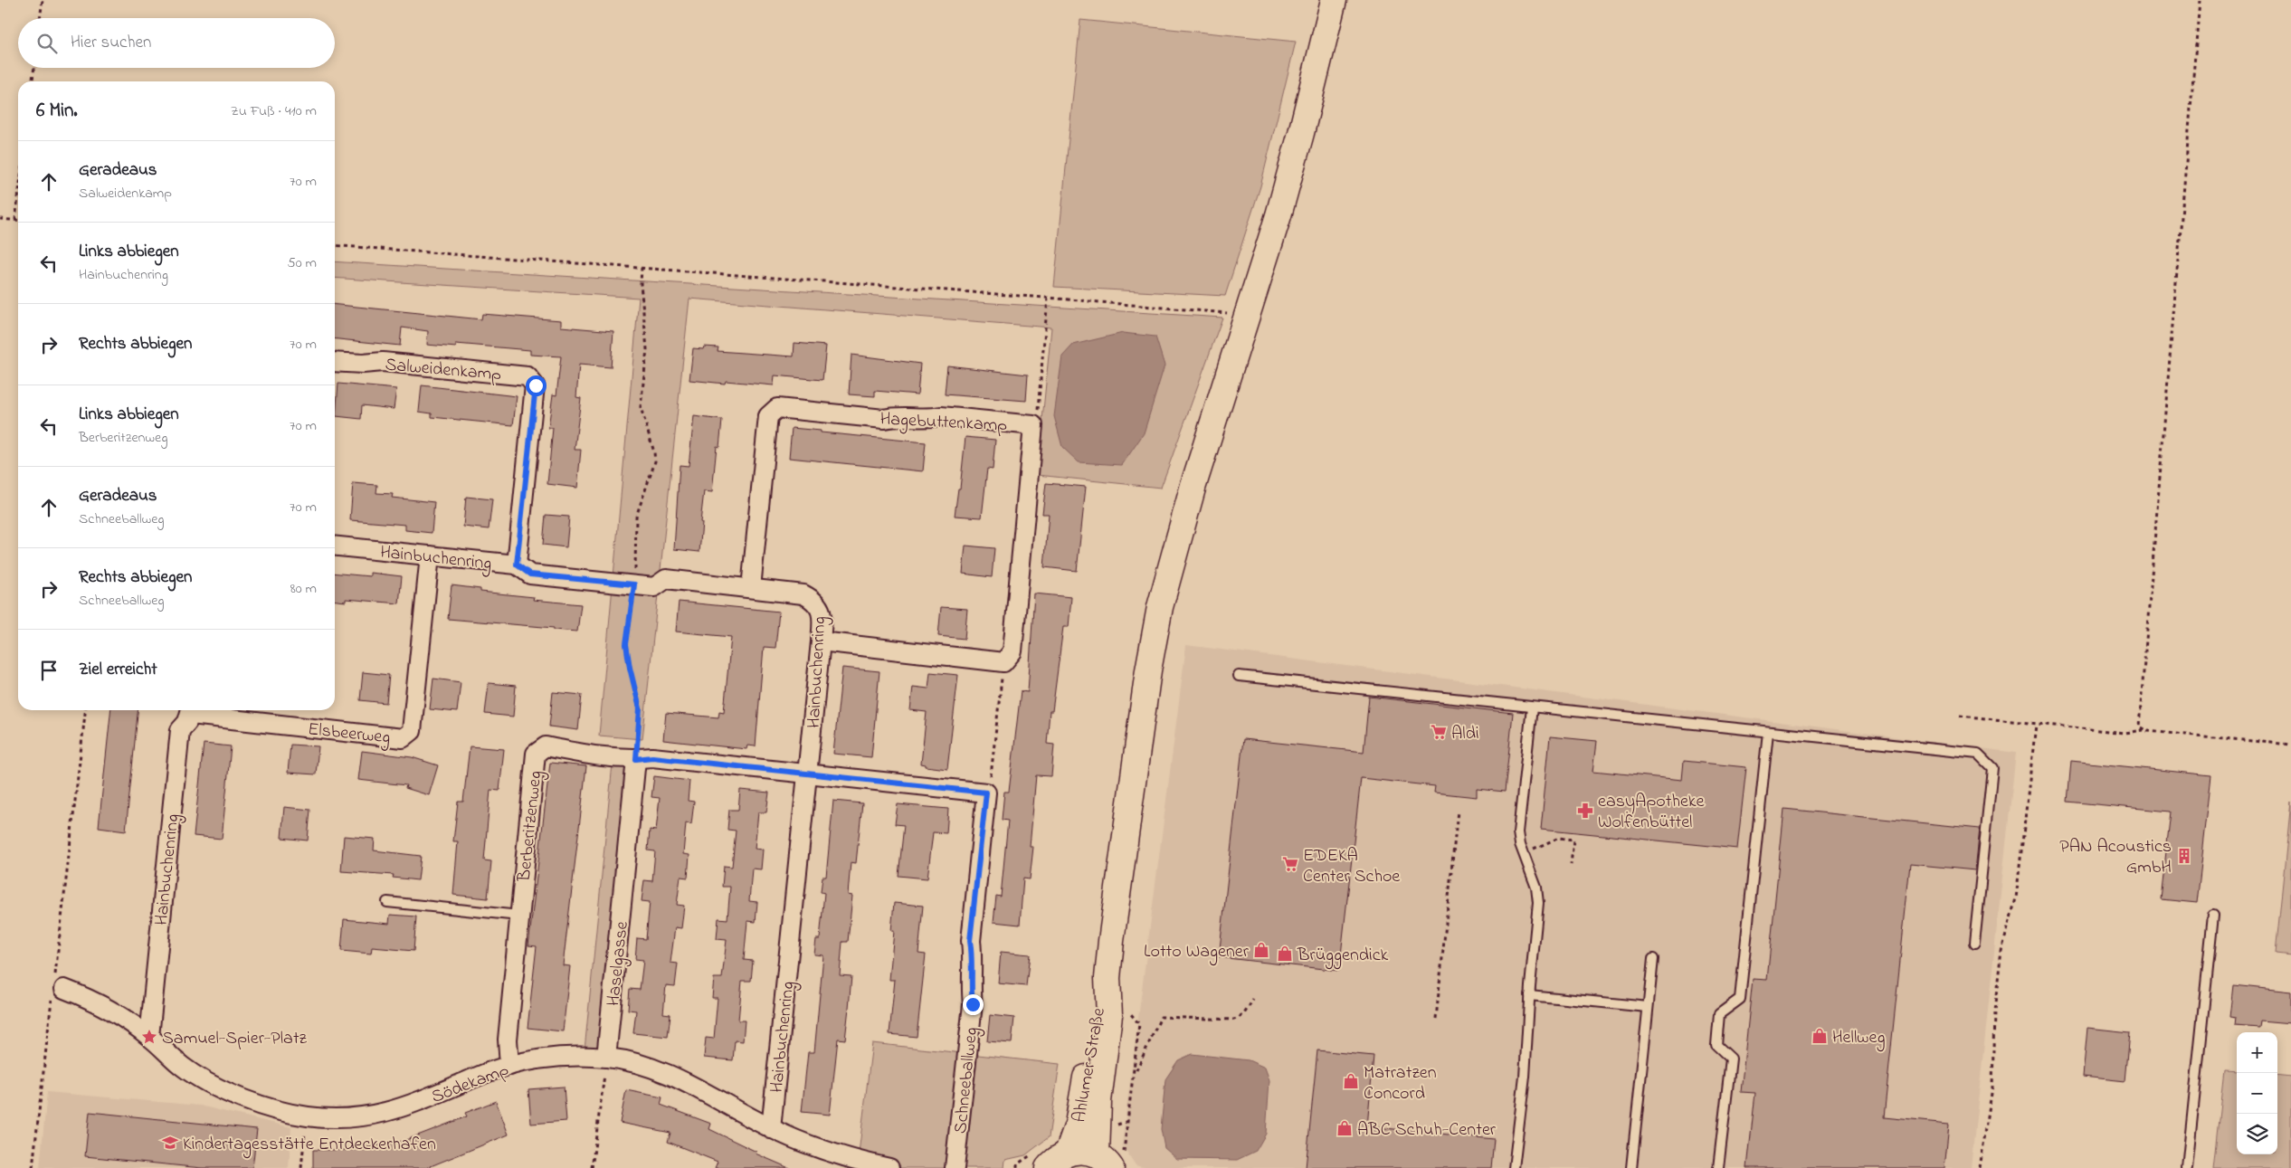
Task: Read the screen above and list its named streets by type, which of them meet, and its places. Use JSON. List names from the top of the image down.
{
  "streets": {
    "main road": ["Ahlumer Straße"],
    "street": [
      "Salweidenkamp",
      "Hagebuttenkamp",
      "Hainbuchenring",
      "Elsbeerweg",
      "Berberitzenweg",
      "Haselgasse",
      "Schneeballweg",
      "Södekamp"
    ]
  },
  "crossings": [
    ["Salweidenkamp", "Hainbuchenring"],
    ["Hagebuttenkamp", "Hainbuchenring"],
    ["Hainbuchenring", "Elsbeerweg"],
    ["Hainbuchenring", "Berberitzenweg"],
    ["Hainbuchenring", "Södekamp"],
    ["Berberitzenweg", "Haselgasse"],
    ["Berberitzenweg", "Södekamp"],
    ["Haselgasse", "Södekamp"]
  ],
  "places": {
    "supermarket": ["Aldi", "EDEKA Center Schoe"],
    "pharmacy": ["easyApotheke Wolfenbüttel"],
    "building": ["PAN Acoustics GmbH"],
    "shop": [
      "Lotto Wagener",
      "Brüggendick",
      "Hellweg",
      "Matratzen Concord",
      "ABC Schuh-Center"
    ],
    "place": ["Samuel-Spier-Platz"],
    "school or university": ["Kindertagesstätte Entdeckerhafen"]
  },
  "page": {
    "search": "Hier suchen",
    "heading": ["6 Min.", "Zu Fuß · 410 m"],
    "list": [
      ["Geradeaus", "Salweidenkamp", "70 m"],
      ["Links abbiegen", "Hainbuchenring", "50 m"],
      ["Rechts abbiegen", "70 m"],
      ["Links abbiegen", "Berberitzenweg", "70 m"],
      ["Geradeaus", "Schneeballweg", "70 m"],
      ["Rechts abbiegen", "Schneeballweg", "80 m"],
      "Ziel erreicht"
    ],
    "map_buttons": ["+", "−"]
  }
}
